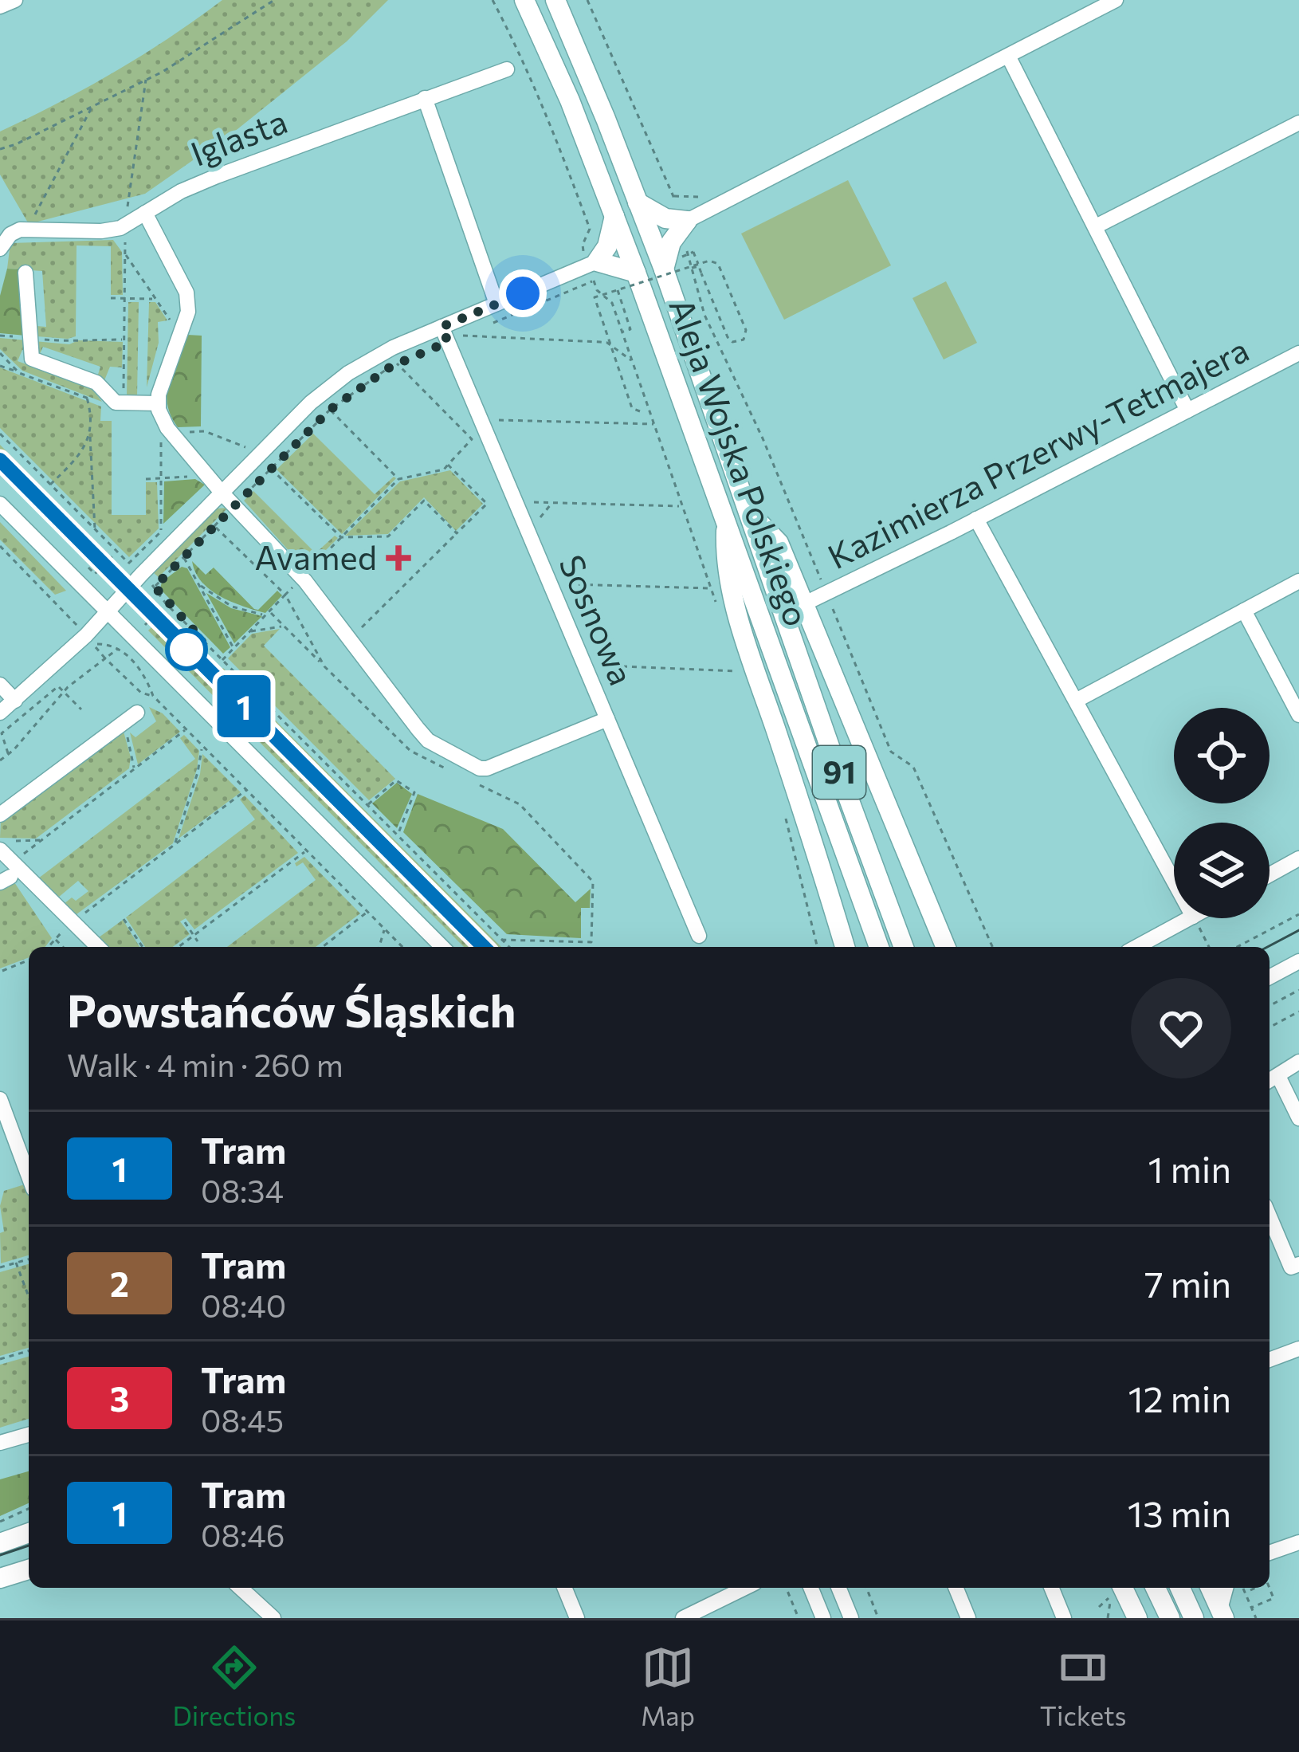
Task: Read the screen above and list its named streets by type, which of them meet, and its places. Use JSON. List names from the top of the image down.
{
  "streets": {
    "main road": ["Aleja Wojska Polskiego", "91"],
    "street": ["Iglasta", "Kazimierza Przerwy-Tetmajera", "Sosnowa"]
  },
  "crossings": [
    ["Kazimierza Przerwy-Tetmajera", "Aleja Wojska Polskiego"]
  ],
  "places": {
    "health": ["Avamed"]
  },
  "lines": ["tram line 1"],
  "page": {
    "on_map": "1",
    "heading": ["Powstańców Śląskich", "Walk · 4 min · 260 m"],
    "list": [
      {
        "mark": "1",
        "name": "Tram",
        "note": "08:34",
        "value": "1 min"
      },
      {
        "mark": "2",
        "name": "Tram",
        "note": "08:40",
        "value": "7 min"
      },
      {
        "mark": "3",
        "name": "Tram",
        "note": "08:45",
        "value": "12 min"
      },
      {
        "mark": "1",
        "name": "Tram",
        "note": "08:46",
        "value": "13 min"
      }
    ],
    "tabs": ["Directions", "Map", "Tickets"]
  }
}
